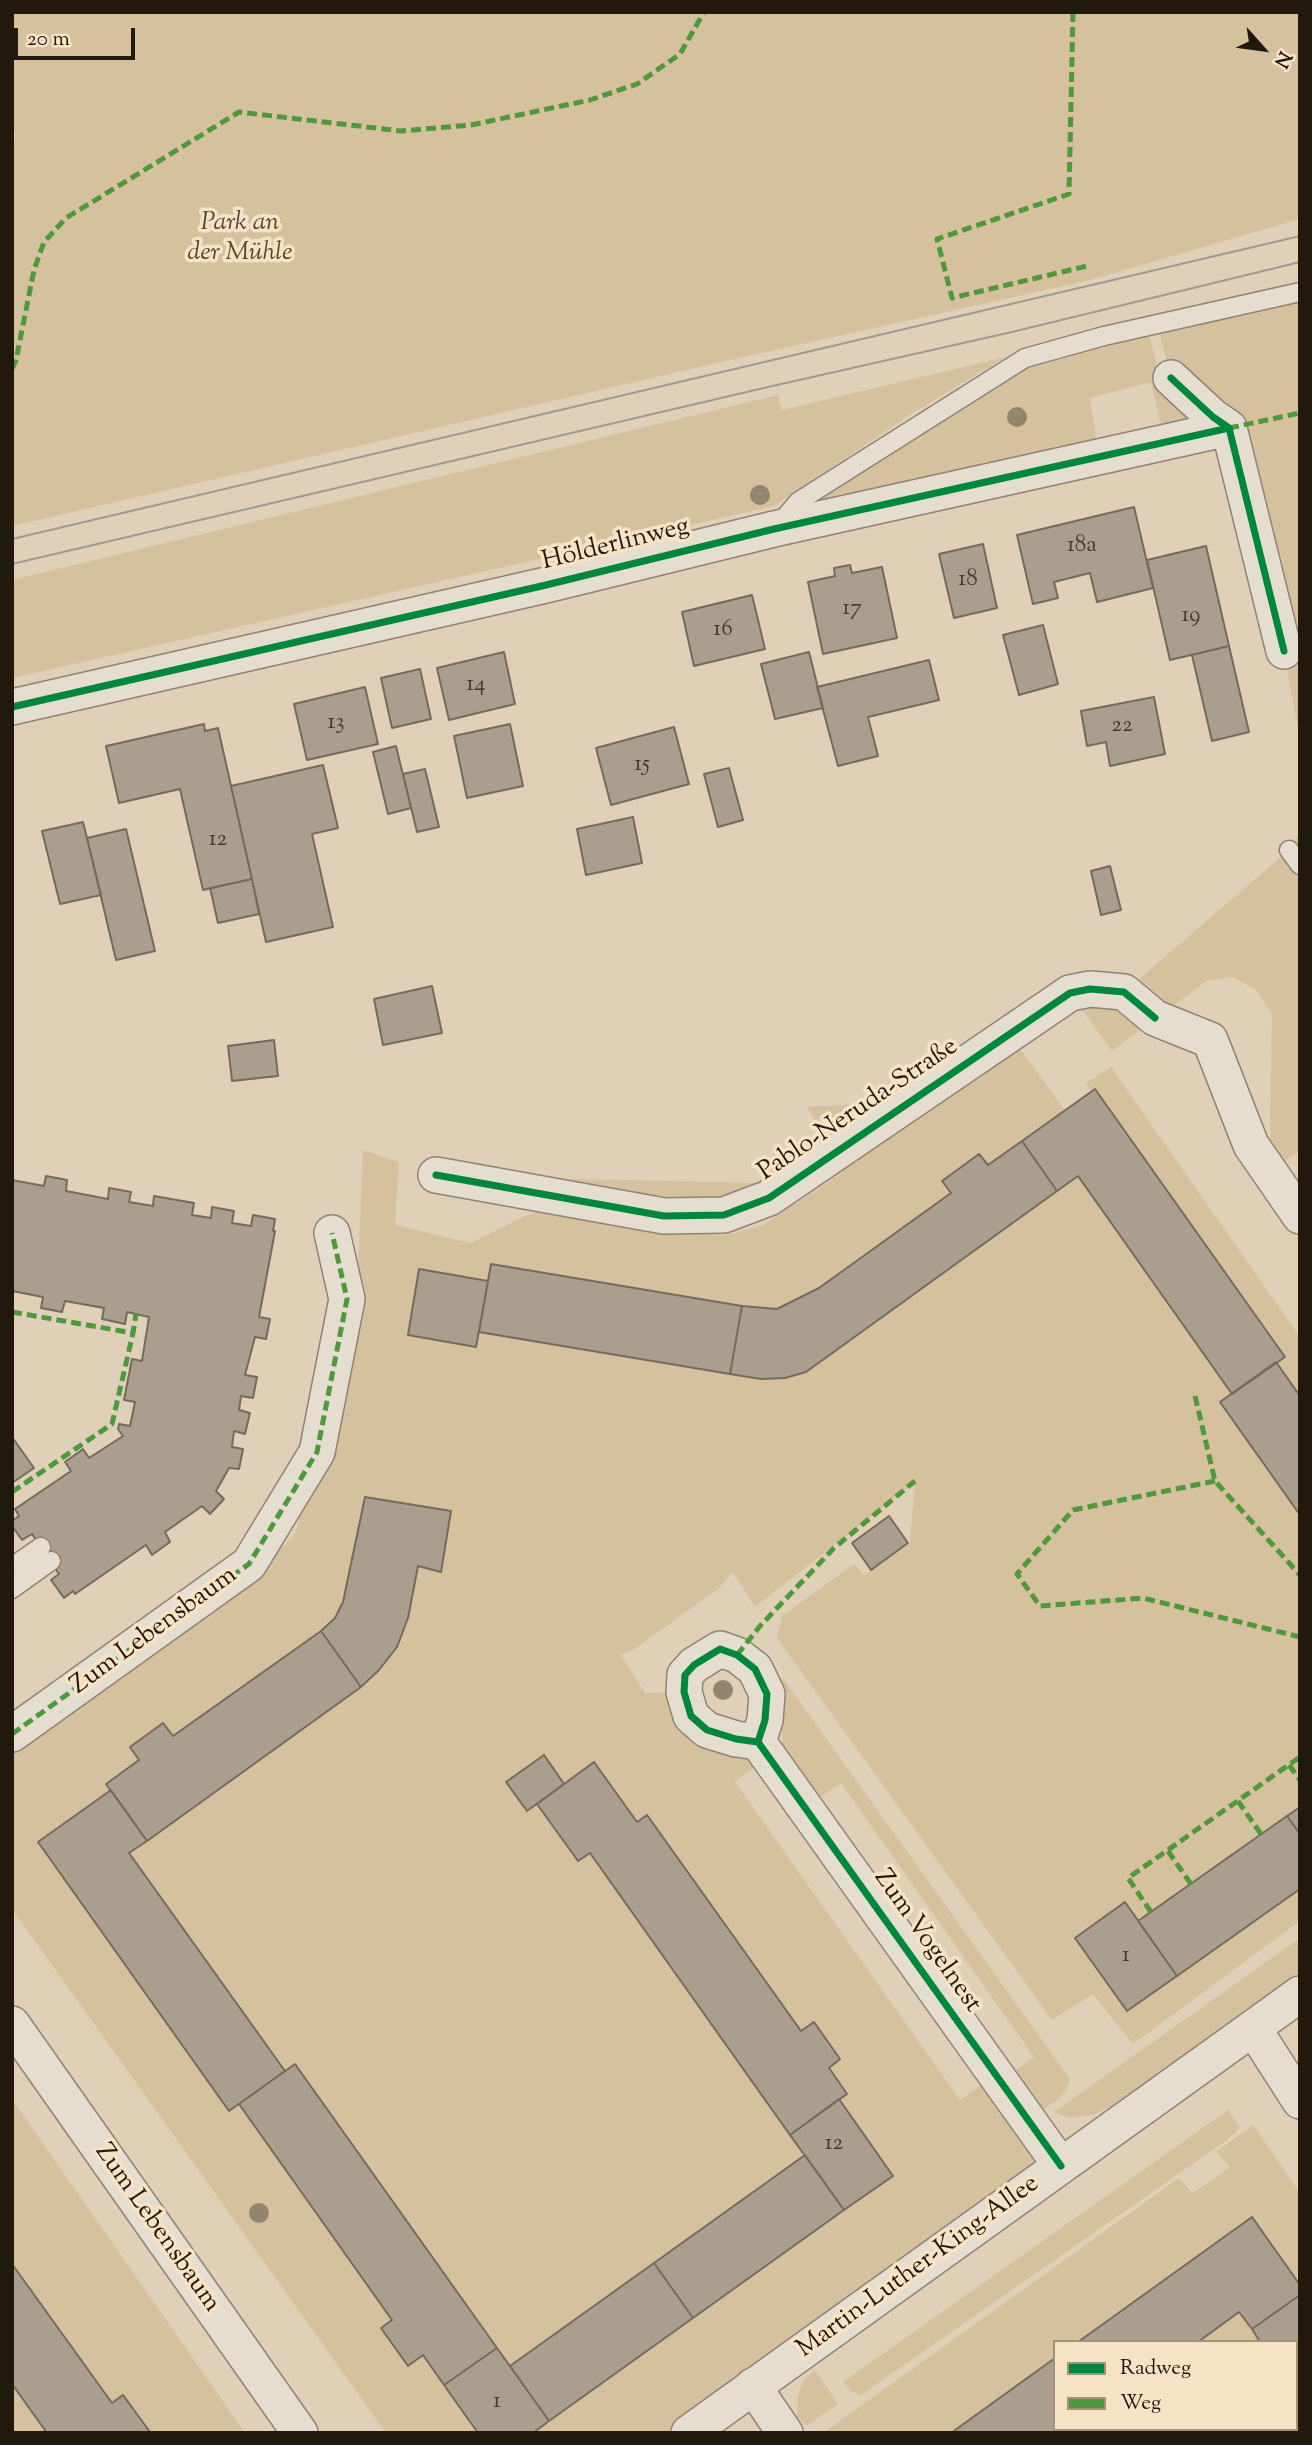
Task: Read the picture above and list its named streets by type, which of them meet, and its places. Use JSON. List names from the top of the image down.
{
  "streets": {
    "street": [
      "Hölderlinweg",
      "Pablo-Neruda-Straße",
      "Zum Lebensbaum",
      "Zum Vogelnest",
      "Martin-Luther-King-Allee"
    ]
  },
  "crossings": [
    ["Zum Vogelnest", "Martin-Luther-King-Allee"]
  ],
  "parks": ["Park an der Mühle"],
  "house_numbers": [
    "18a",
    "18",
    "17",
    "19",
    "16",
    "14",
    "13",
    "22",
    "15",
    "12",
    "1",
    "12",
    "1"
  ],
  "legend": ["Radweg", "Weg"],
  "scale_bar": "20 m",
  "north": "bottom right"
}
